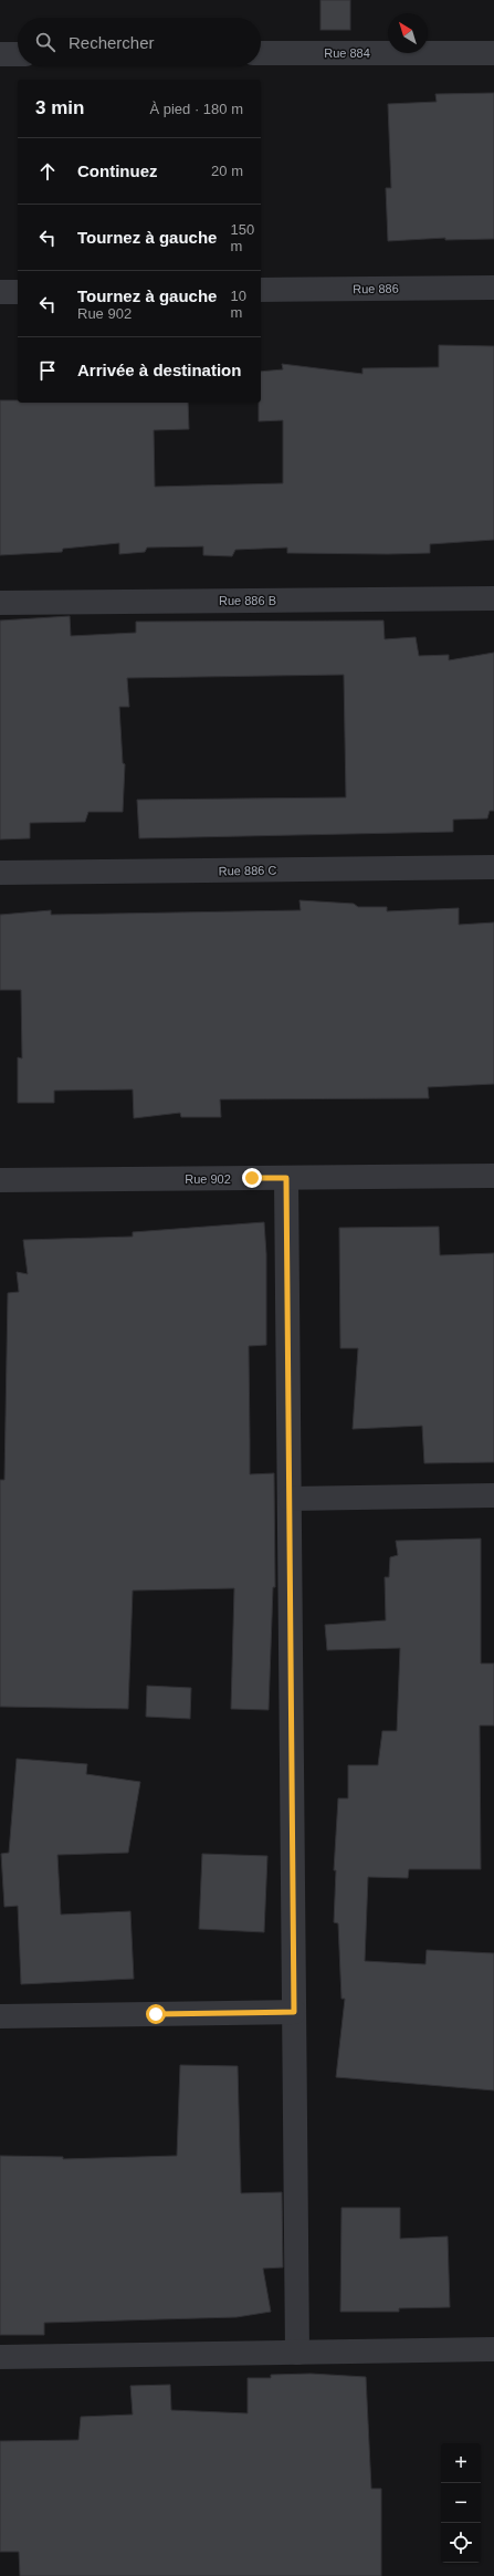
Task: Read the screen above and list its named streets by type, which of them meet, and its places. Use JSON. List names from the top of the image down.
{
  "streets": {
    "street": [
      "Rue 884",
      "Rue 886",
      "Rue 886 B",
      "Rue 886 C",
      "Rue 902"
    ]
  },
  "north": "top left",
  "page": {
    "search": "Rechercher",
    "heading": ["3 min", "À pied · 180 m"],
    "list": [
      ["Continuez", "20 m"],
      ["Tournez à gauche", "150 m"],
      ["Tournez à gauche", "Rue 902", "10 m"],
      "Arrivée à destination"
    ],
    "map_buttons": ["+", "−"]
  }
}
